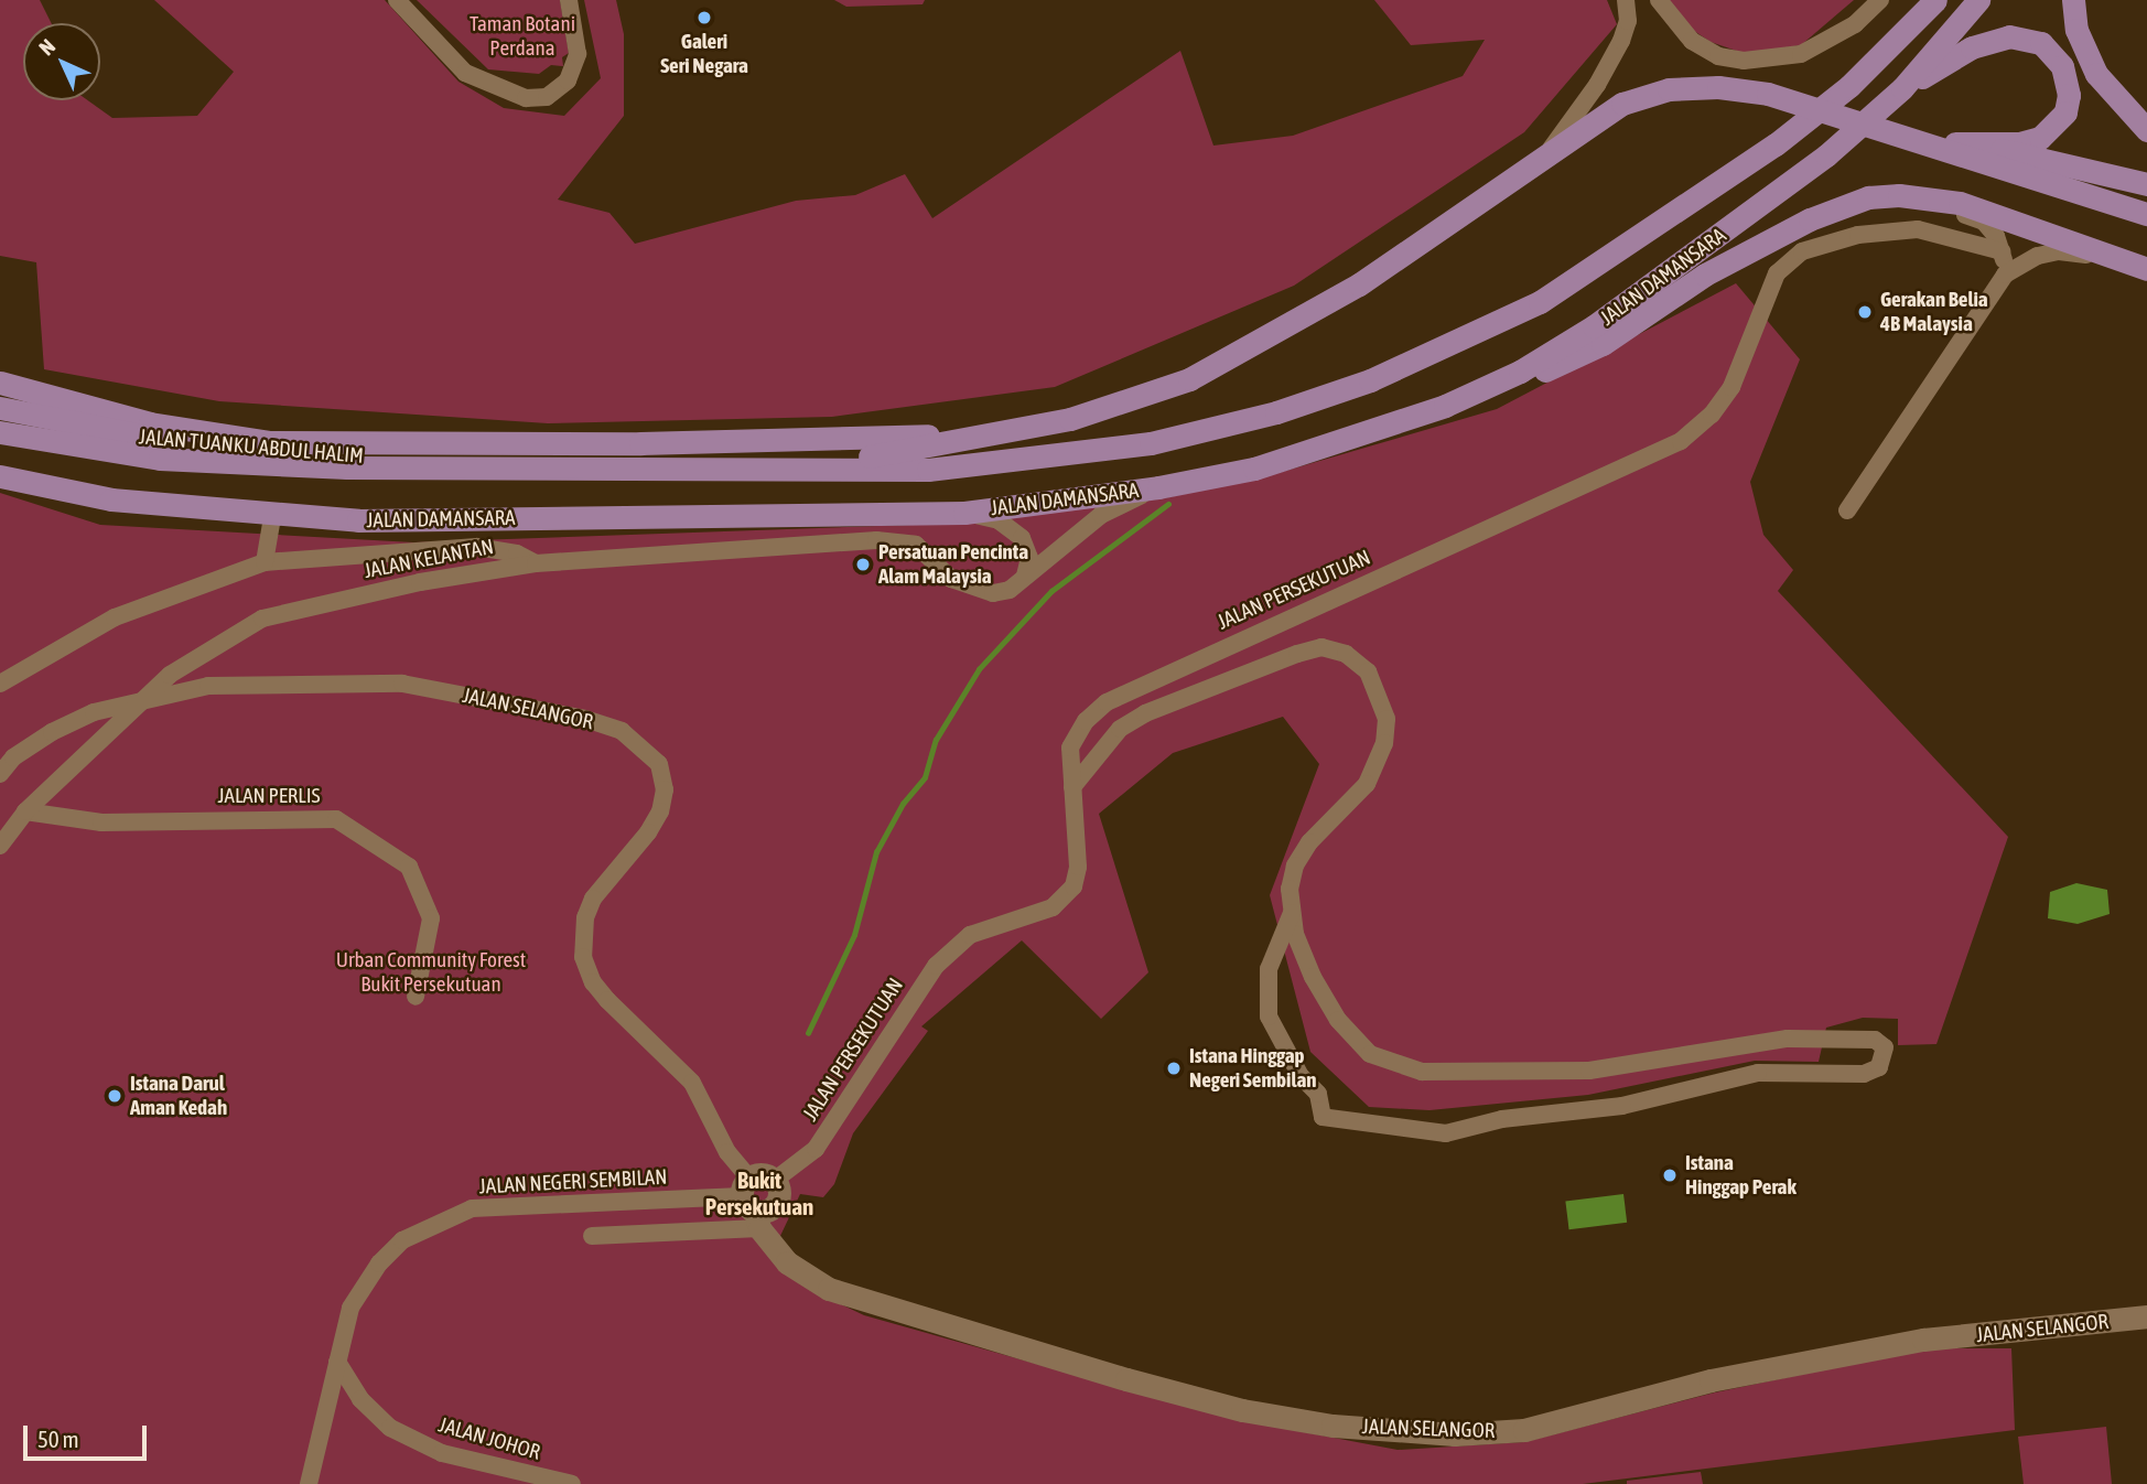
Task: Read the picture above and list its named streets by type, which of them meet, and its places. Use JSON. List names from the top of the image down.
{
  "streets": {
    "main road": ["JALAN DAMANSARA", "JALAN TUANKU ABDUL HALIM"],
    "street": [
      "JALAN KELANTAN",
      "JALAN PERSEKUTUAN",
      "JALAN SELANGOR",
      "JALAN PERLIS",
      "JALAN NEGERI SEMBILAN",
      "JALAN JOHOR"
    ]
  },
  "crossings": [
    ["JALAN DAMANSARA", "JALAN KELANTAN"],
    ["JALAN KELANTAN", "JALAN SELANGOR"],
    ["JALAN KELANTAN", "JALAN PERLIS"],
    ["JALAN SELANGOR", "JALAN NEGERI SEMBILAN"],
    ["JALAN NEGERI SEMBILAN", "JALAN JOHOR"]
  ],
  "districts": ["Bukit Persekutuan"],
  "parks": ["Taman Botani Perdana", "Urban Community Forest Bukit Persekutuan"],
  "places": [
    "Galeri Seri Negara",
    "Gerakan Belia 4B Malaysia",
    "Persatuan Pencinta Alam Malaysia",
    "Istana Hinggap Negeri Sembilan",
    "Istana Darul Aman Kedah",
    "Istana Hinggap Perak"
  ],
  "scale_bar": "50 m",
  "north": "top left"
}
